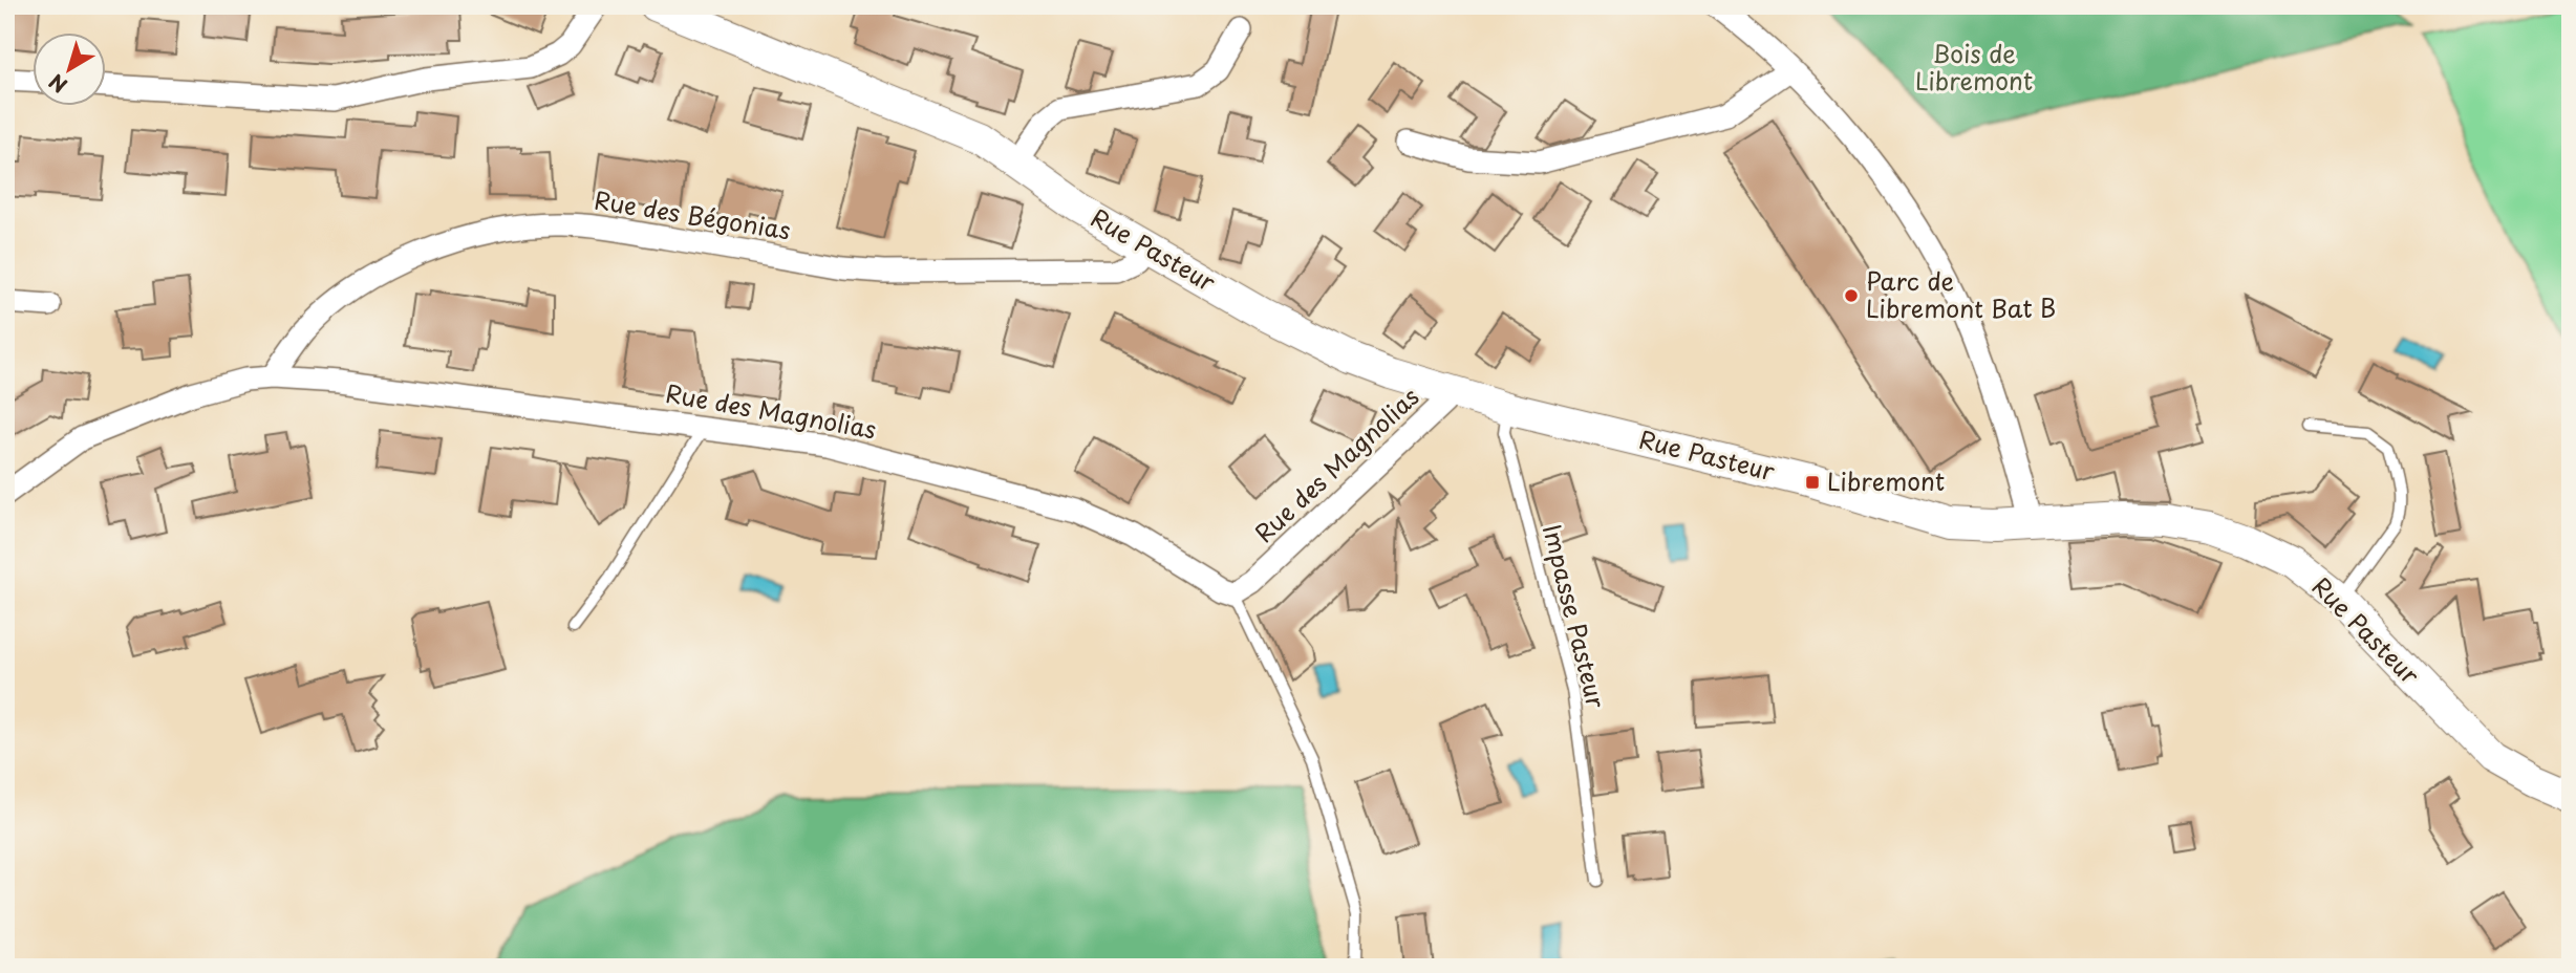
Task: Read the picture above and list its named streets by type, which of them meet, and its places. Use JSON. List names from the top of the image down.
{
  "streets": {
    "street": ["Rue des Bégonias", "Rue Pasteur", "Rue des Magnolias"],
    "lane": ["Impasse Pasteur"]
  },
  "crossings": [
    ["Rue des Bégonias", "Rue Pasteur"],
    ["Rue des Bégonias", "Rue des Magnolias"],
    ["Rue Pasteur", "Rue des Magnolias"],
    ["Rue Pasteur", "Impasse Pasteur"]
  ],
  "parks": ["Bois de Libremont"],
  "places": {
    "other": ["Parc de Libremont Bat B"],
    "transit": ["Libremont"]
  },
  "north": "bottom left"
}
